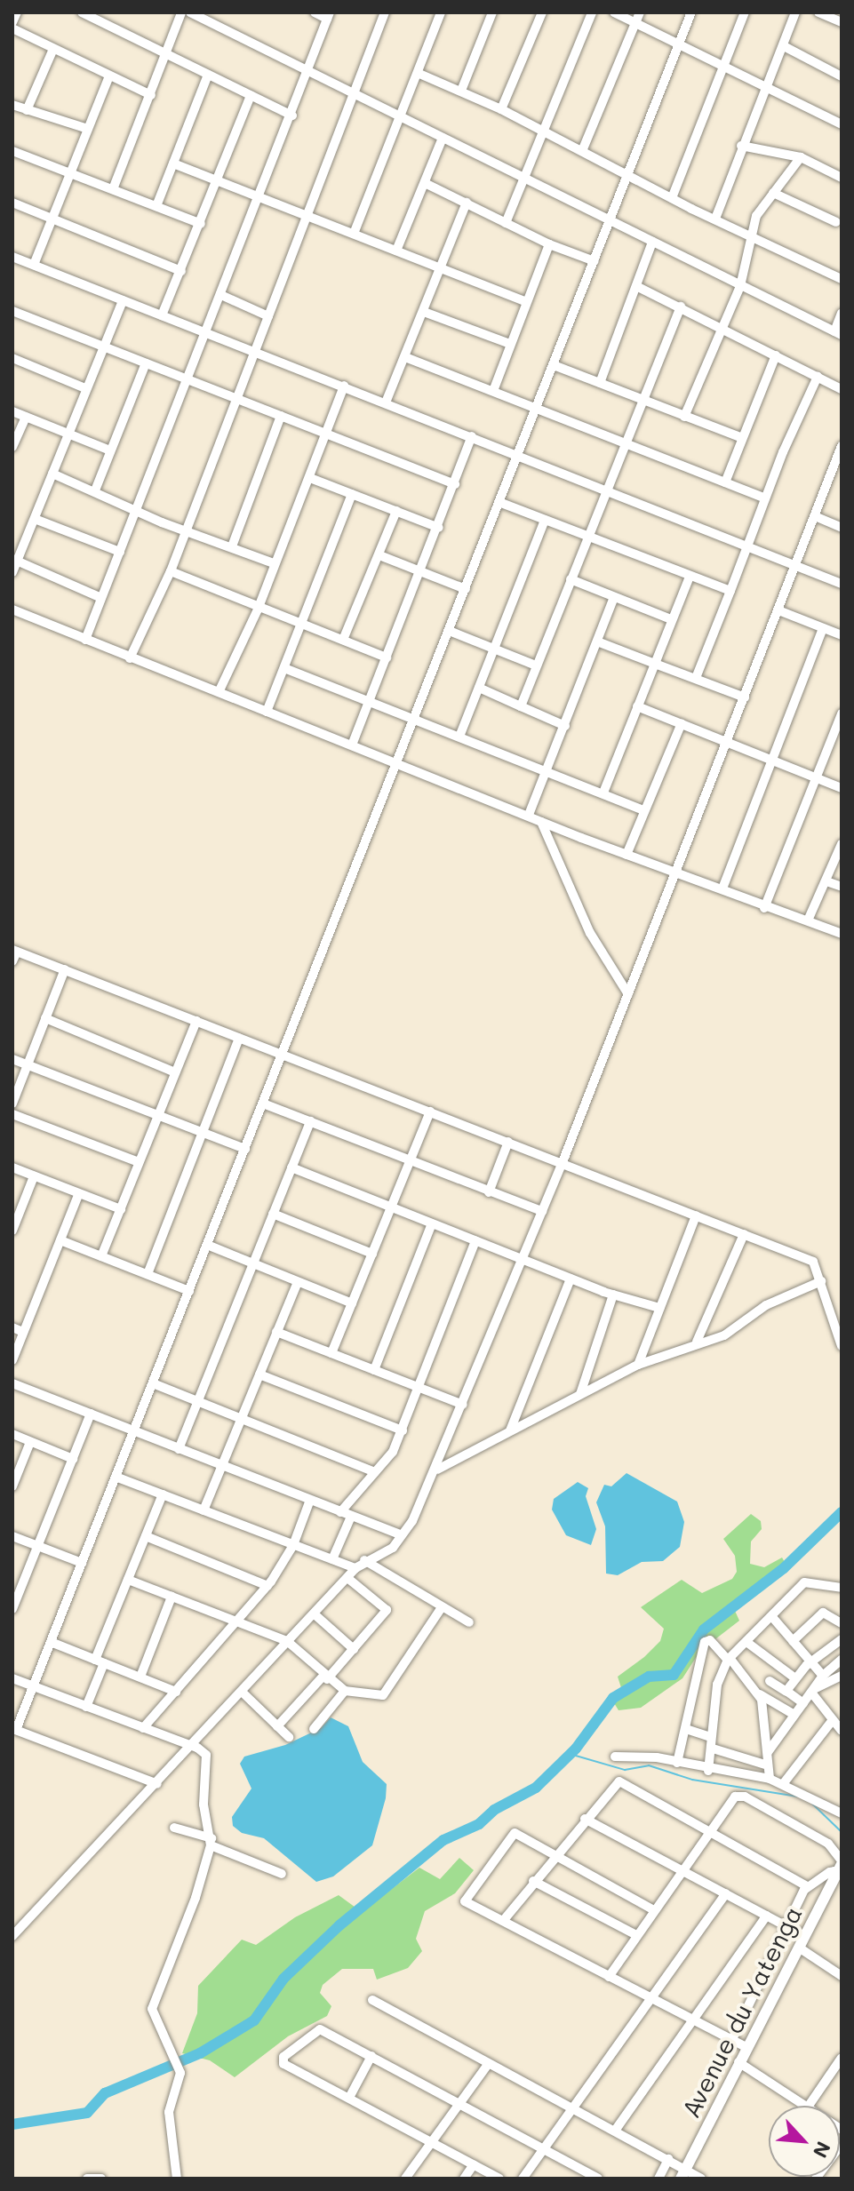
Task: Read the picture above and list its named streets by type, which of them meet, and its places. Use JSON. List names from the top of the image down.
{
  "streets": {
    "main road": ["Avenue du Yatenga"]
  },
  "north": "bottom right"
}
